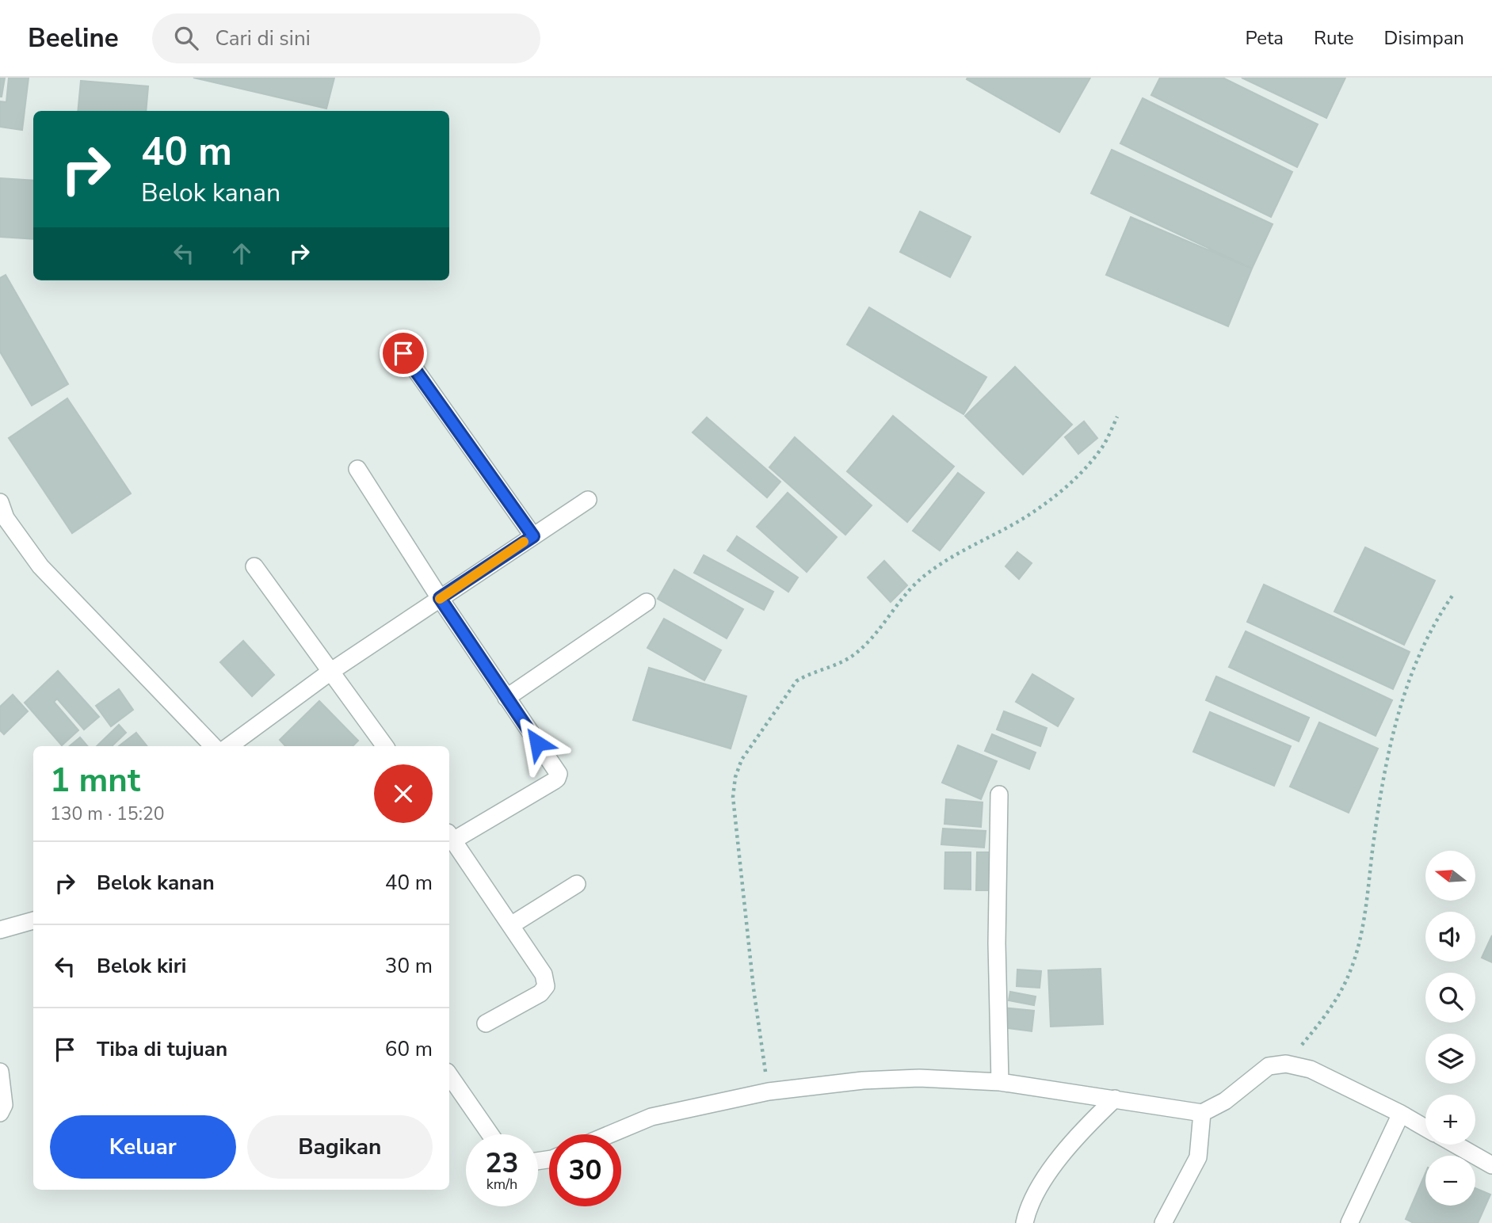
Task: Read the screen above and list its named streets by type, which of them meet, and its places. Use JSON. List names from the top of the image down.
{
  "north": "left",
  "page": {
    "header": "Beeline",
    "search": "Cari di sini",
    "nav": ["Peta", "Rute", "Disimpan"],
    "turn": ["40 m", "Belok kanan"],
    "heading": ["1 mnt", "130 m · 15:20"],
    "list": [
      {
        "name": "Belok kanan",
        "value": "40 m"
      },
      {
        "name": "Belok kiri",
        "value": "30 m"
      },
      {
        "name": "Tiba di tujuan",
        "value": "60 m"
      }
    ],
    "map_buttons": ["+", "−"],
    "buttons": ["Keluar", "Bagikan"],
    "speed": "23 km/h",
    "limit": "30"
  }
}
